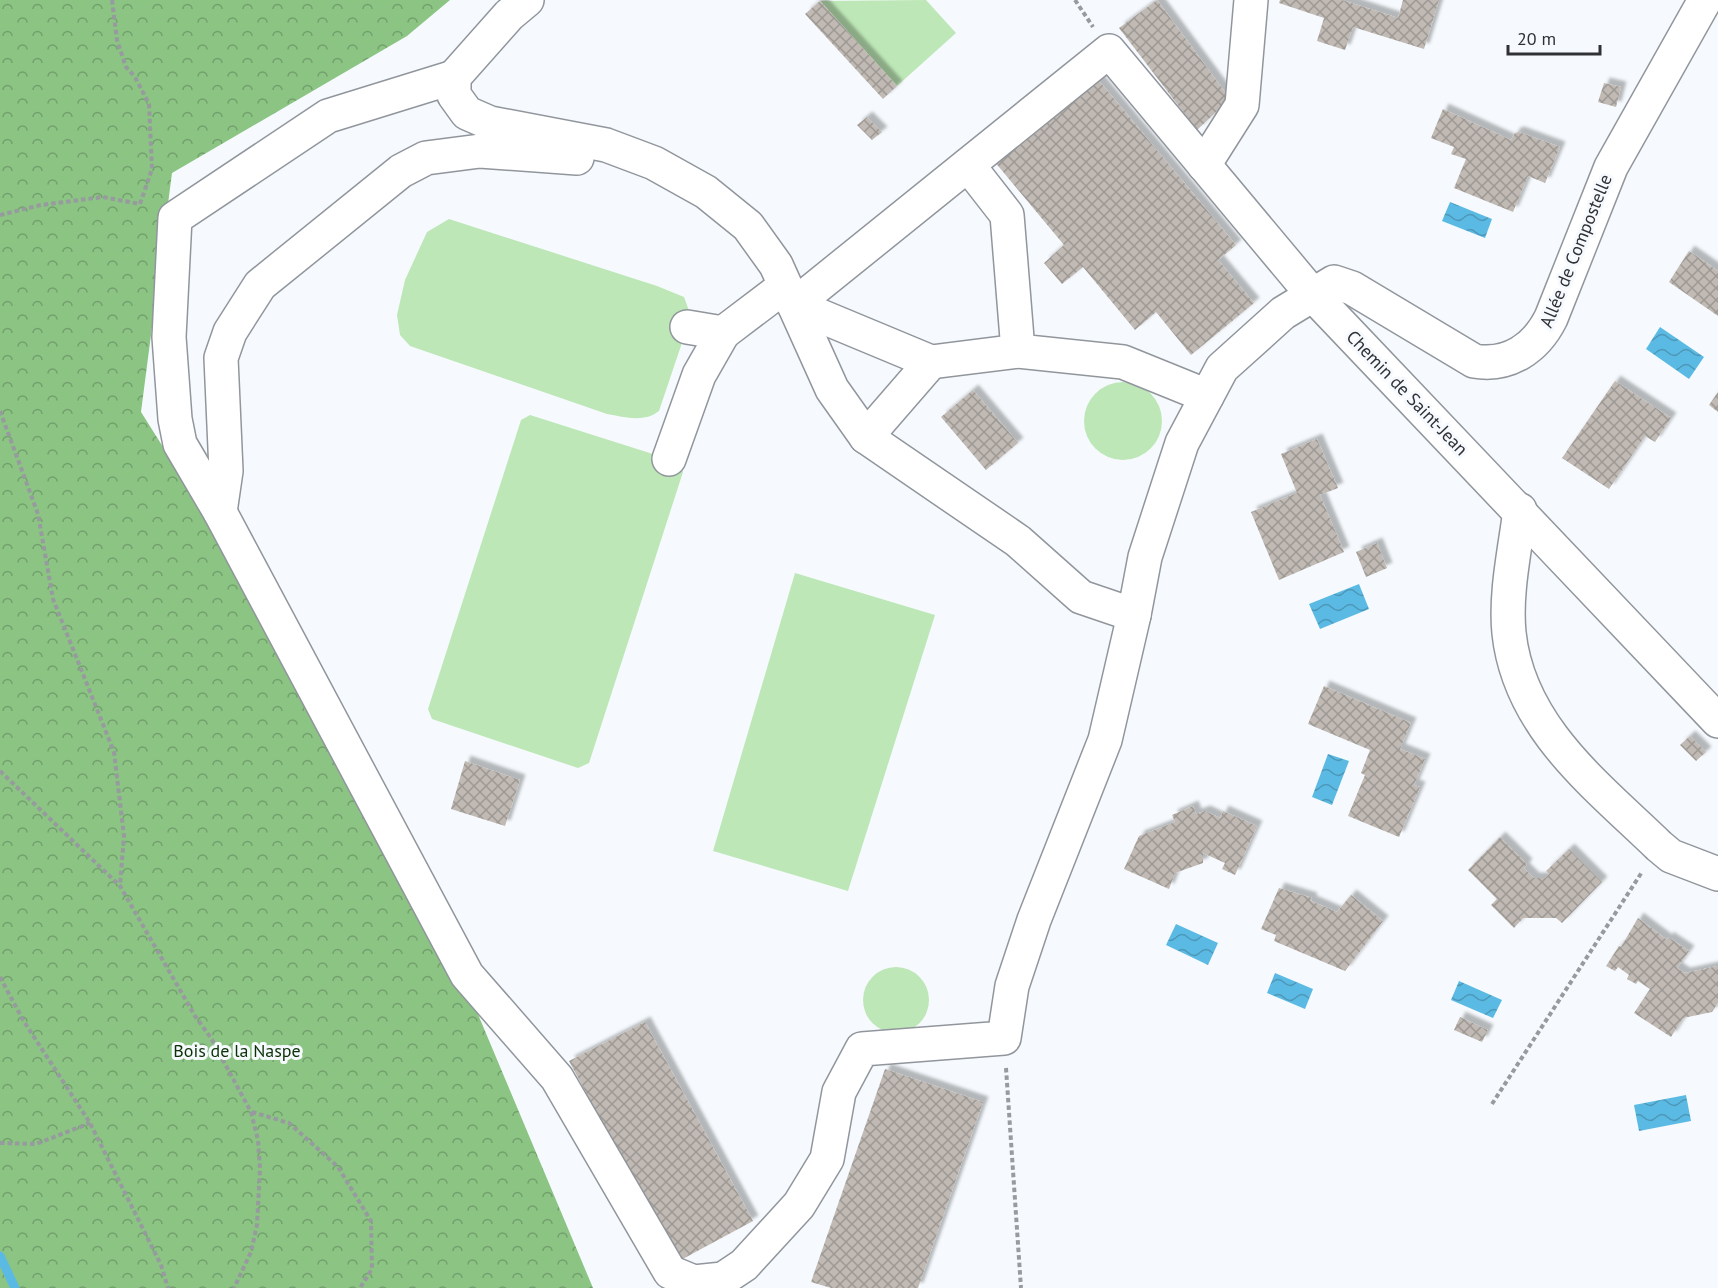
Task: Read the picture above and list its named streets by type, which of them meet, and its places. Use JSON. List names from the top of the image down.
{
  "streets": {
    "street": ["Allée de Compostelle", "Chemin de Saint-Jean"]
  },
  "crossings": [
    ["Allée de Compostelle", "Chemin de Saint-Jean"]
  ],
  "parks": ["Bois de la Naspe"],
  "scale_bar": "20 m"
}
